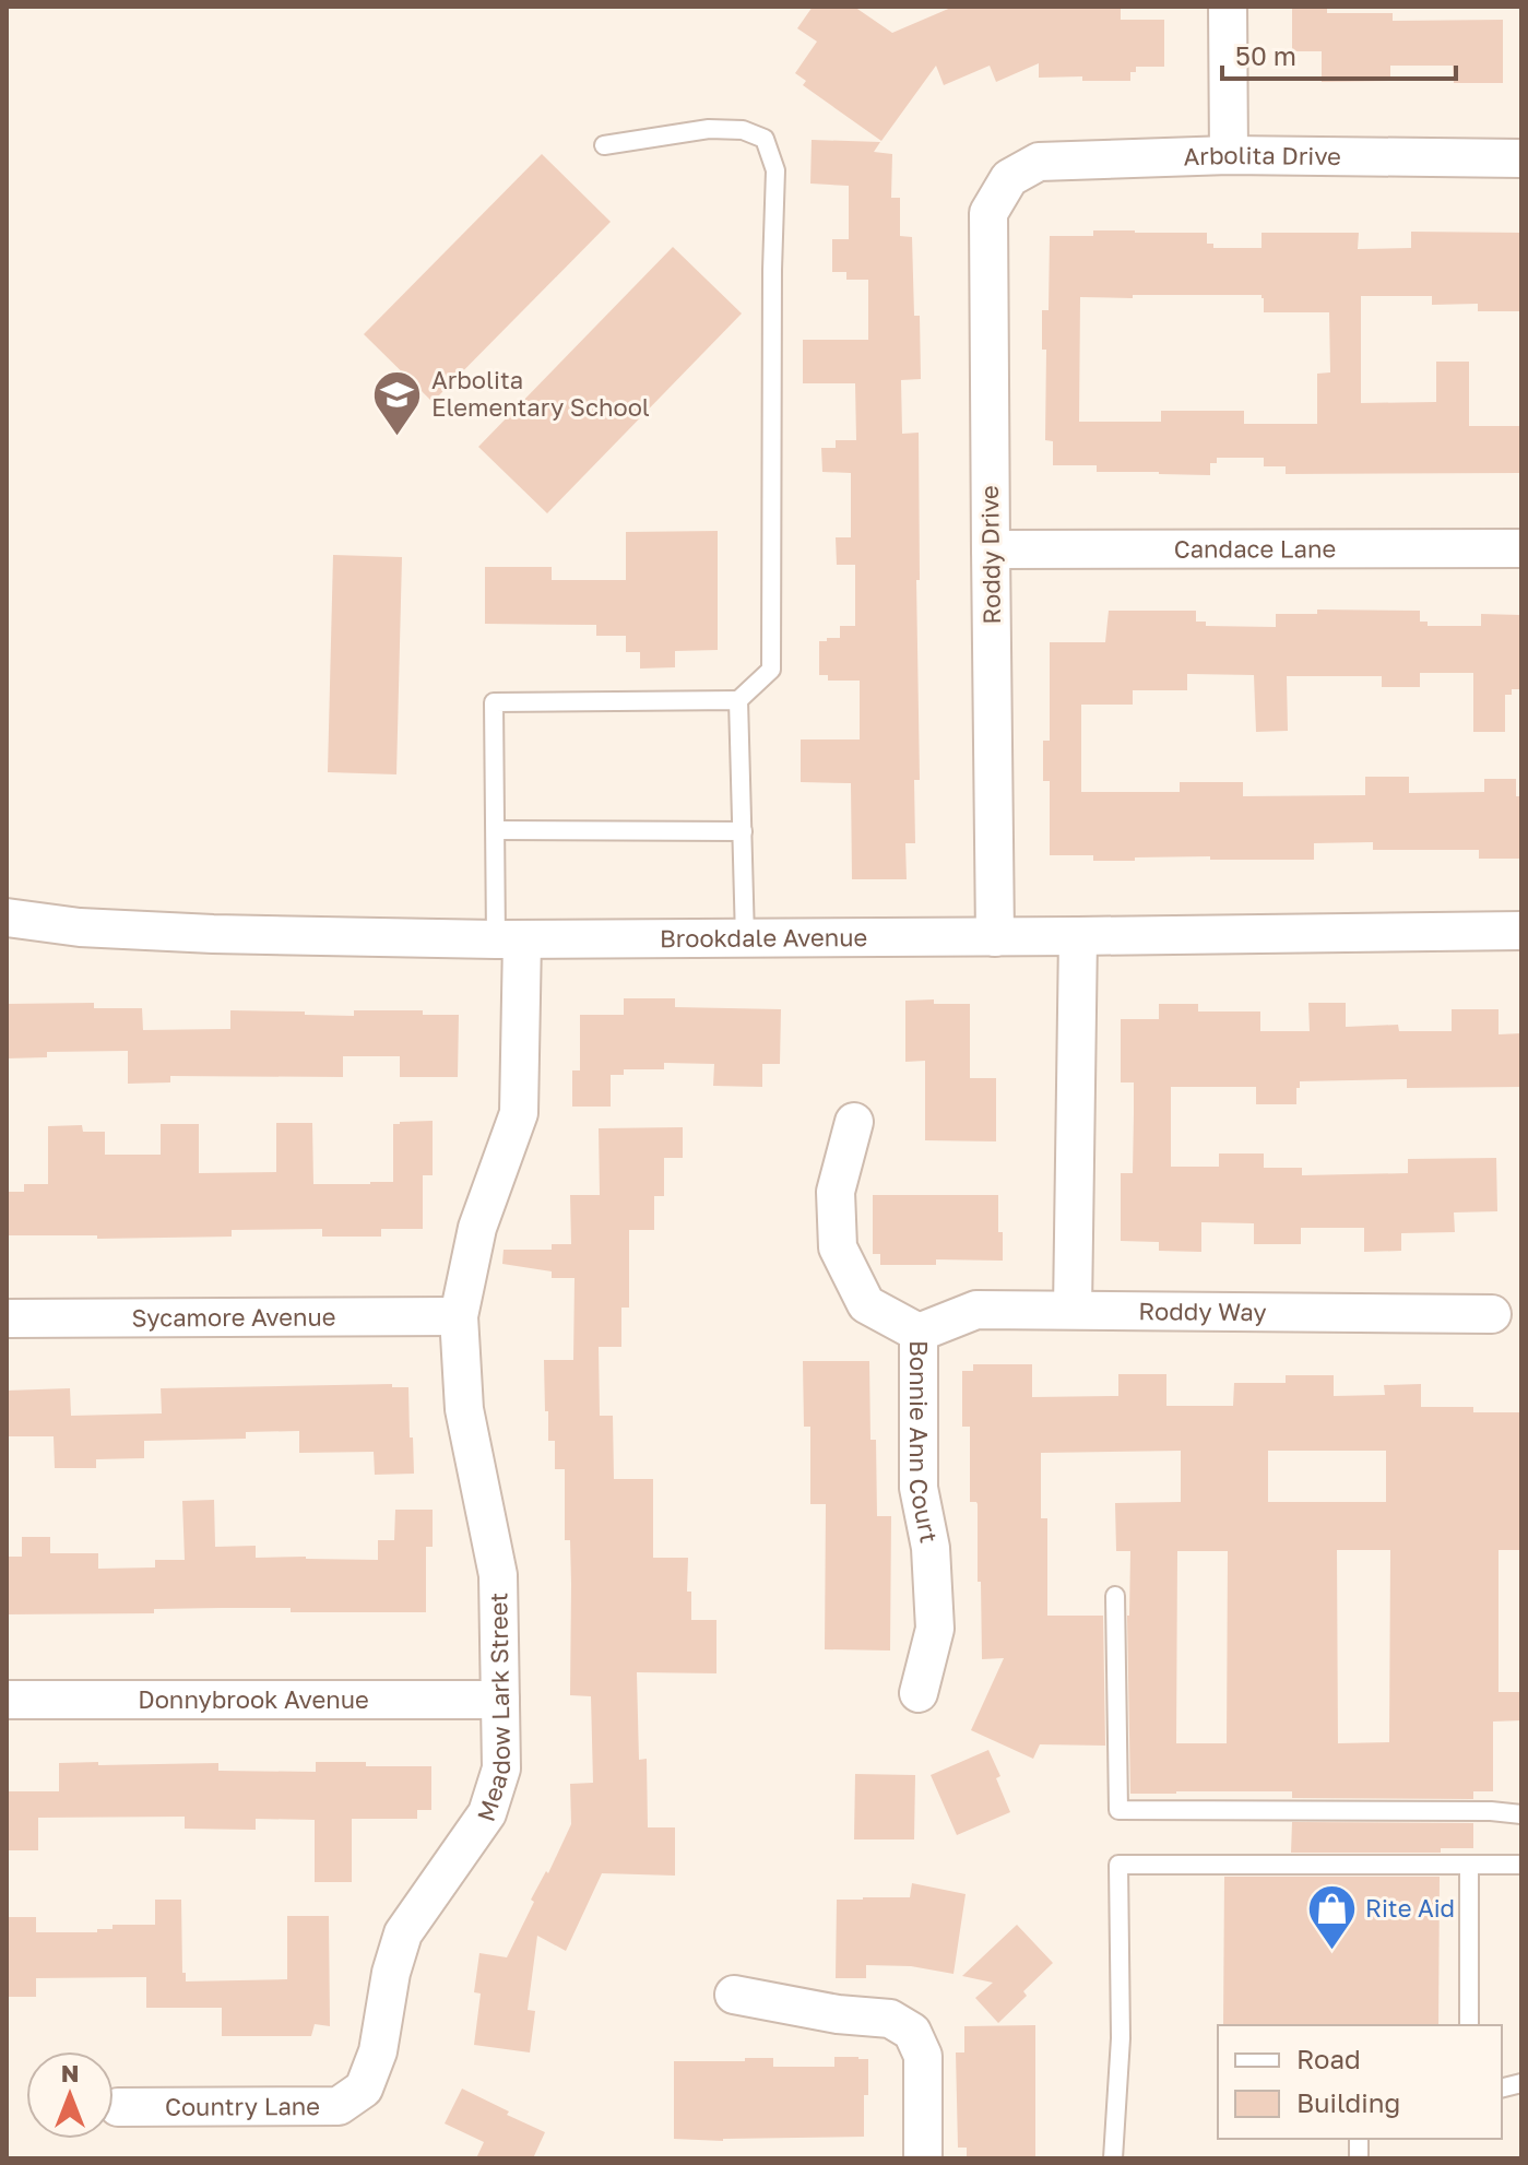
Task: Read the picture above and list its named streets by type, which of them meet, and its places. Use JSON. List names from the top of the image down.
{
  "streets": {
    "street": [
      "Arbolita Drive",
      "Candace Lane",
      "Roddy Drive",
      "Brookdale Avenue",
      "Roddy Way",
      "Sycamore Avenue",
      "Bonnie Ann Court",
      "Donnybrook Avenue",
      "Meadow Lark Street",
      "Country Lane"
    ]
  },
  "crossings": [
    ["Arbolita Drive", "Roddy Drive"],
    ["Candace Lane", "Roddy Drive"],
    ["Roddy Drive", "Brookdale Avenue"],
    ["Brookdale Avenue", "Meadow Lark Street"],
    ["Roddy Way", "Bonnie Ann Court"],
    ["Sycamore Avenue", "Meadow Lark Street"],
    ["Donnybrook Avenue", "Meadow Lark Street"],
    ["Meadow Lark Street", "Country Lane"]
  ],
  "places": {
    "school or university": ["Arbolita Elementary School"],
    "shop": ["Rite Aid"]
  },
  "legend": ["Road", "Building"],
  "scale_bar": "50 m",
  "north": "top"
}
